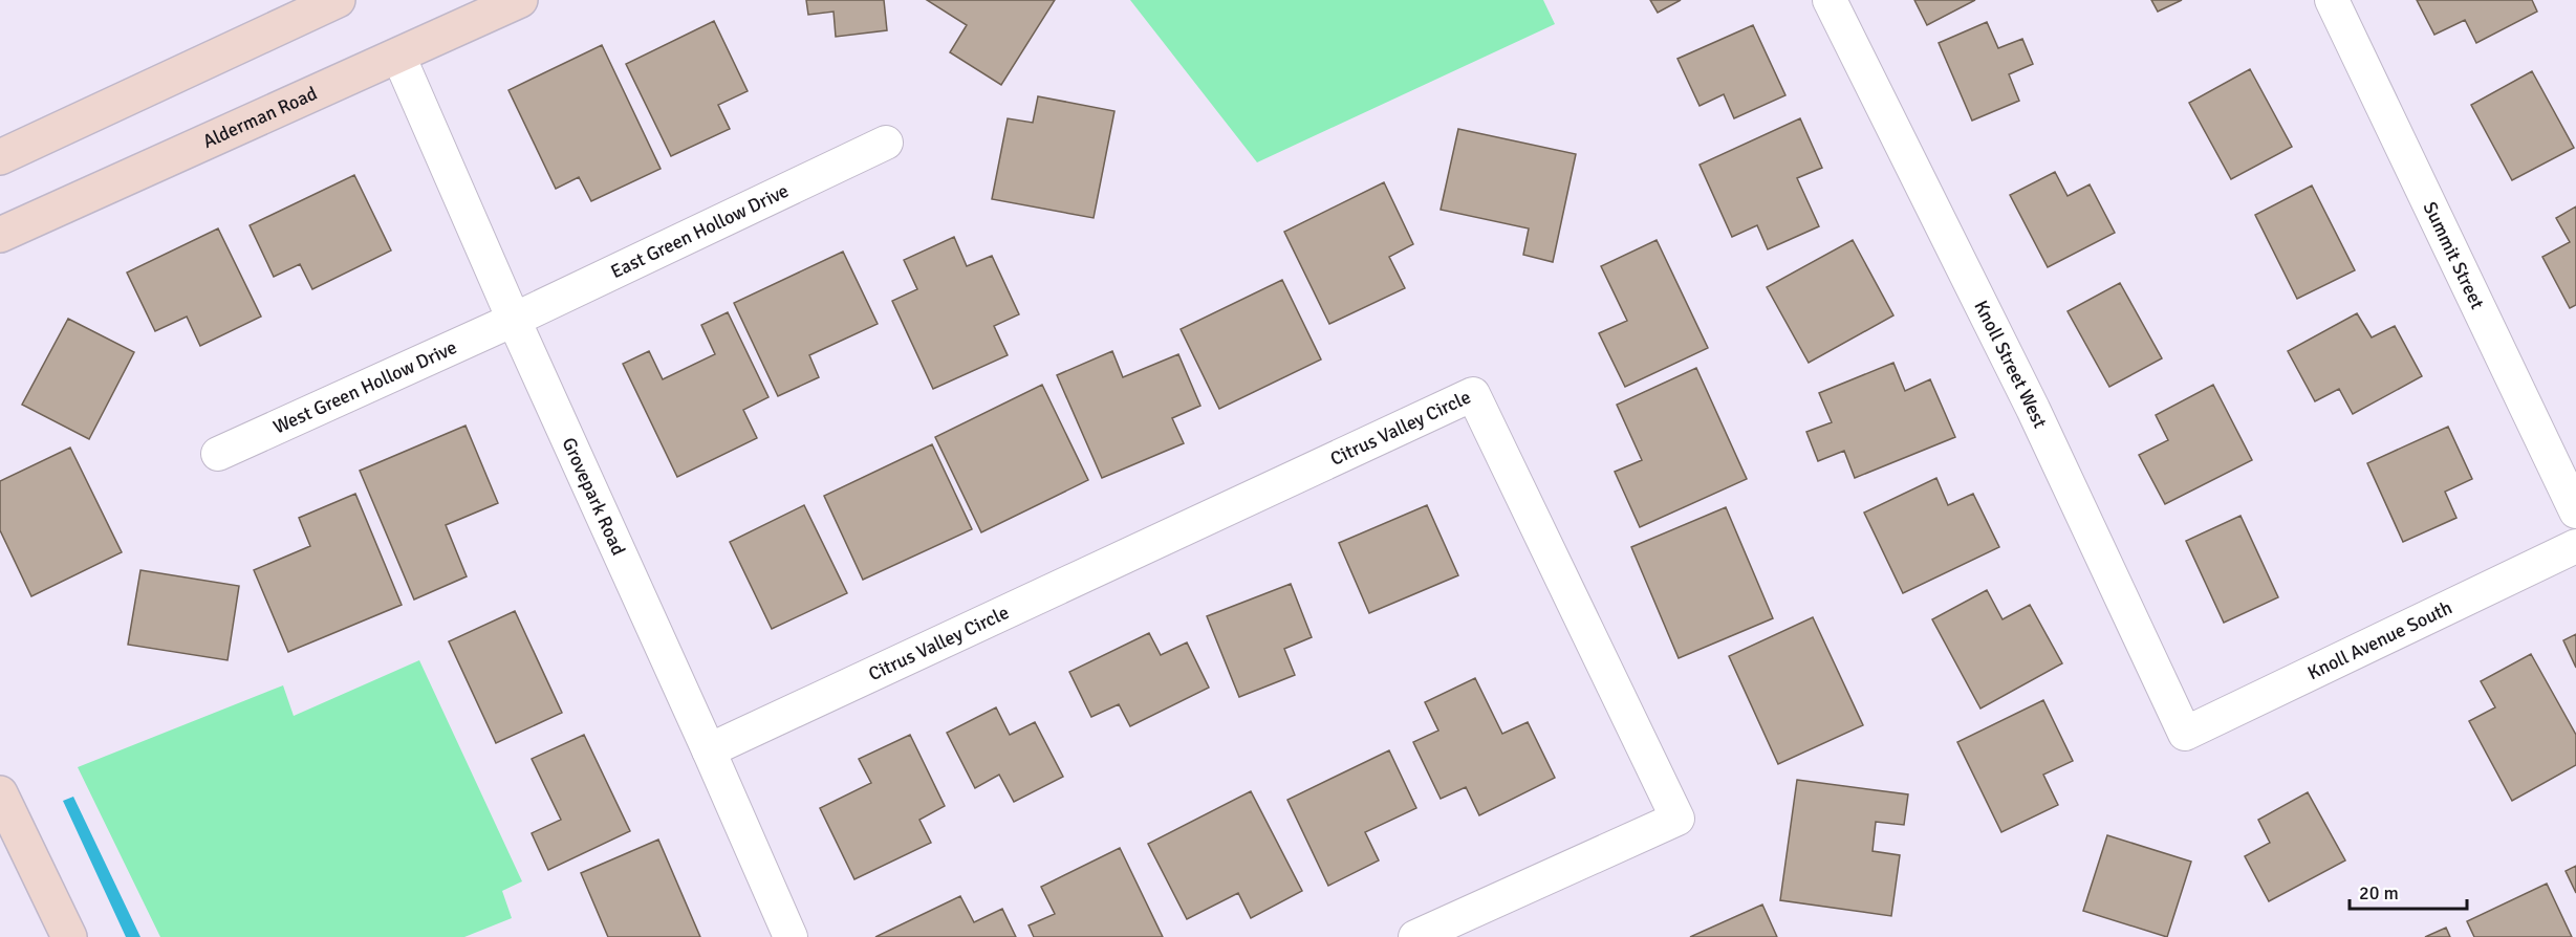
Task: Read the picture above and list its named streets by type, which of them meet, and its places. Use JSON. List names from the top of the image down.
{
  "streets": {
    "main road": ["Alderman Road"],
    "street": [
      "East Green Hollow Drive",
      "Summit Street",
      "Knoll Street West",
      "West Green Hollow Drive",
      "Citrus Valley Circle",
      "Grovepark Road",
      "Knoll Avenue South"
    ]
  },
  "crossings": [
    ["Alderman Road", "Grovepark Road"],
    ["East Green Hollow Drive", "West Green Hollow Drive"],
    ["East Green Hollow Drive", "Grovepark Road"],
    ["Knoll Street West", "Knoll Avenue South"],
    ["West Green Hollow Drive", "Grovepark Road"],
    ["Citrus Valley Circle", "Grovepark Road"]
  ],
  "scale_bar": "20 m"
}
